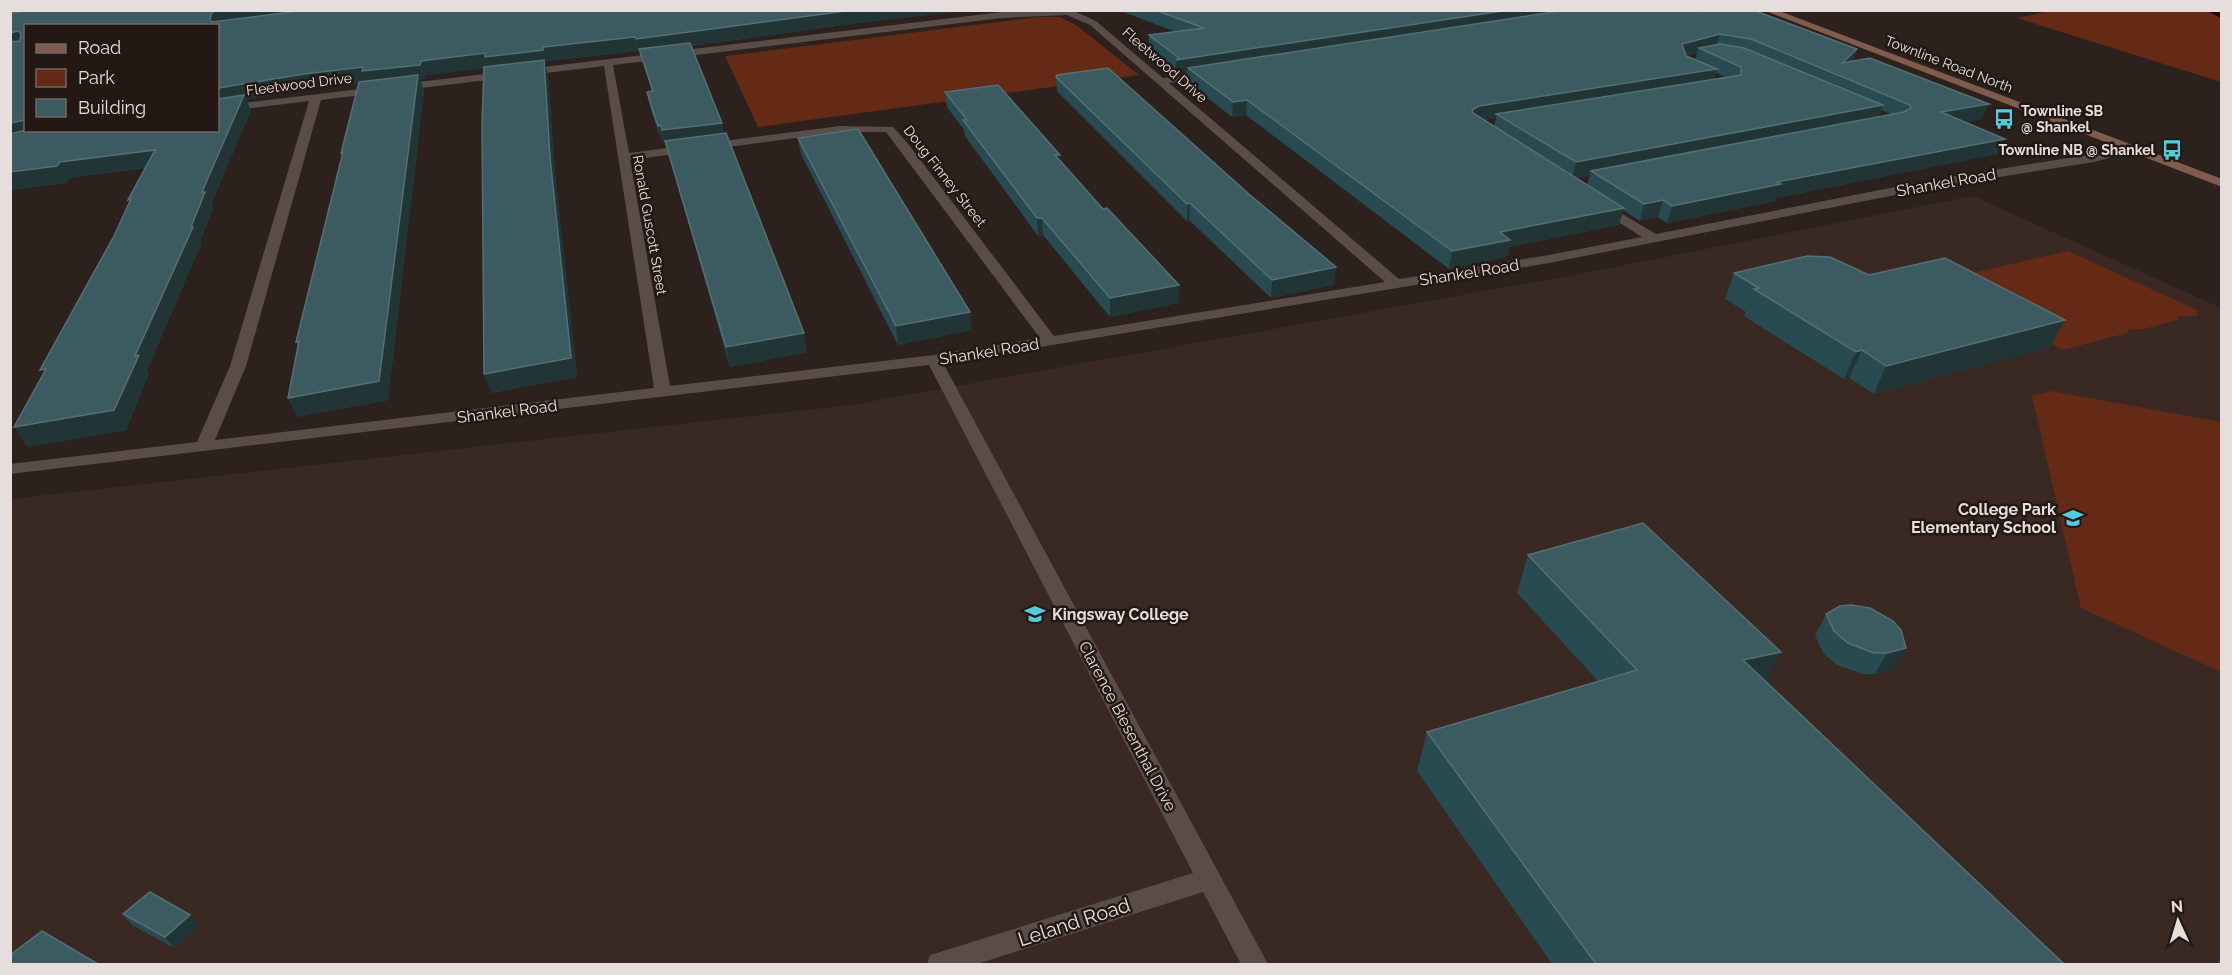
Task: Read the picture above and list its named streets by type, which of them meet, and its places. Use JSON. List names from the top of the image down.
{
  "streets": {
    "main road": ["Townline Road North"],
    "street": [
      "Fleetwood Drive",
      "Doug Finney Street",
      "Shankel Road",
      "Ronald Guscott Street",
      "Clarence Biesenthal Drive",
      "Leland Road"
    ]
  },
  "crossings": [
    ["Townline Road North", "Shankel Road"],
    ["Fleetwood Drive", "Shankel Road"],
    ["Fleetwood Drive", "Ronald Guscott Street"],
    ["Doug Finney Street", "Shankel Road"],
    ["Doug Finney Street", "Ronald Guscott Street"],
    ["Shankel Road", "Ronald Guscott Street"],
    ["Shankel Road", "Clarence Biesenthal Drive"],
    ["Clarence Biesenthal Drive", "Leland Road"]
  ],
  "places": {
    "bus stop": ["Townline SB @ Shankel", "Townline NB @ Shankel"],
    "school or university": ["College Park Elementary School", "Kingsway College"]
  },
  "legend": ["Road", "Park", "Building"],
  "north": "top"
}
